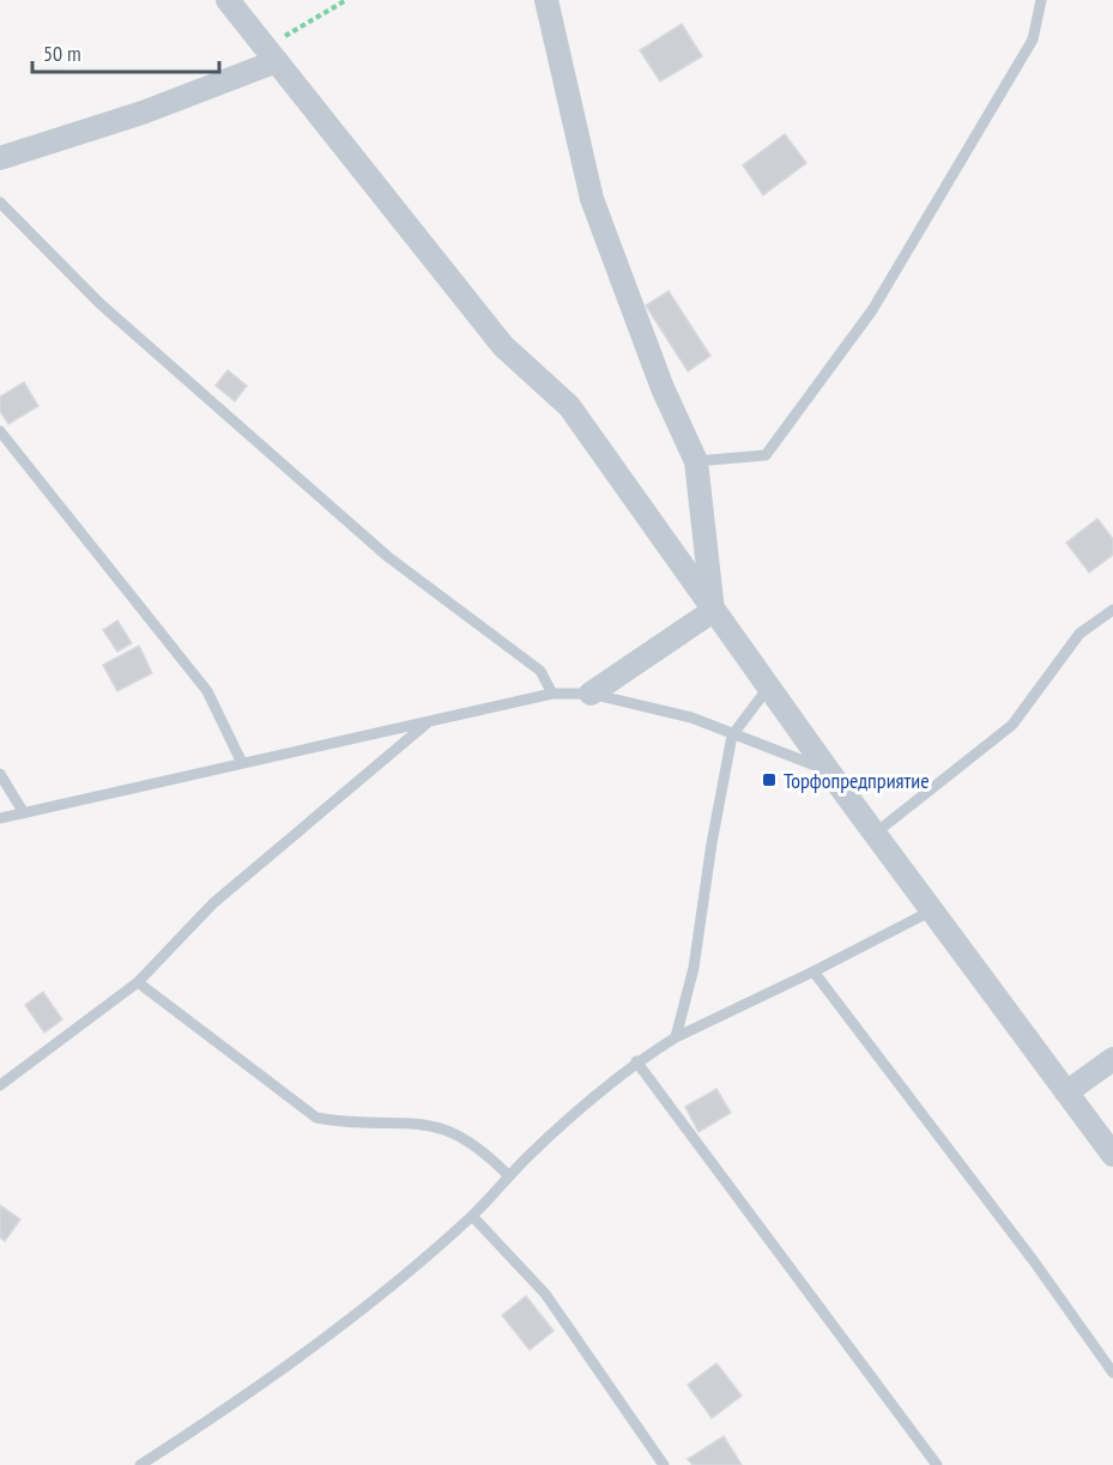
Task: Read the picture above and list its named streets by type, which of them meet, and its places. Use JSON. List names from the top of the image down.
{
  "places": {
    "transit": ["Торфопредприятие"]
  },
  "scale_bar": "50 m"
}
